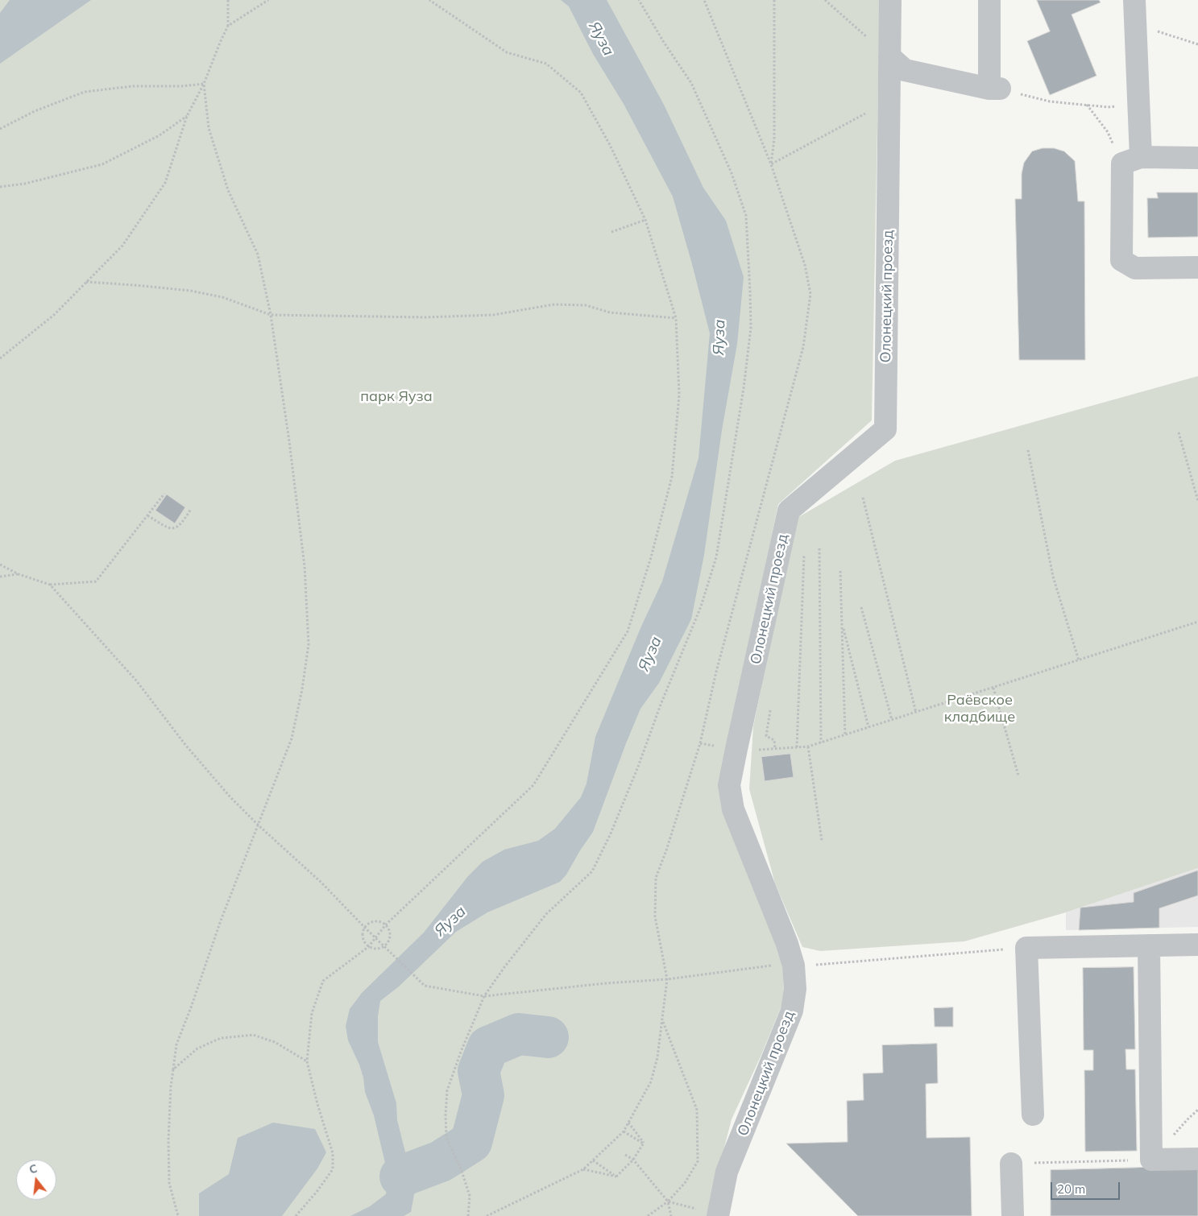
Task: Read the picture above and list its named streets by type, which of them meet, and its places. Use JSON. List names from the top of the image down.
{
  "streets": {
    "street": ["Олонецкий проезд"]
  },
  "water": ["Яуза"],
  "parks": ["парк Яуза", "Раёвское кладбище"],
  "scale_bar": "20 m",
  "north": "top"
}
